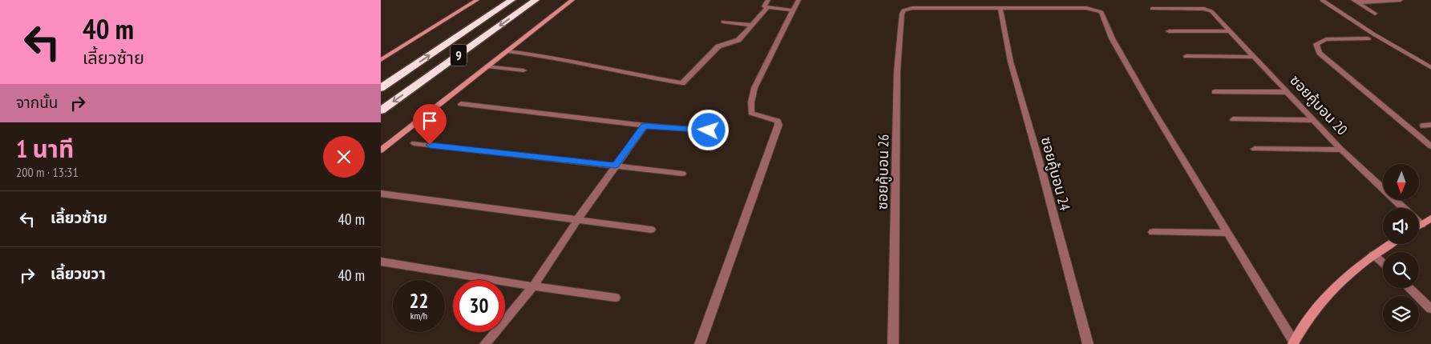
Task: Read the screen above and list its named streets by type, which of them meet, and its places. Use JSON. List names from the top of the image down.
{
  "streets": {
    "highway": ["9"],
    "street": ["ซอยคู้บอน 20", "ซอยคู้บอน 26", "ซอยคู้บอน 24"]
  },
  "crossings": [
    ["ซอยคู้บอน 26", "ซอยคู้บอน 24"]
  ],
  "north": "bottom",
  "page": {
    "turn": ["40 m", "เลี้ยวซ้าย"],
    "then": "จากนั้น",
    "heading": ["1 นาที", "200 m · 13:31"],
    "list": [
      {
        "name": "เลี้ยวซ้าย",
        "value": "40 m"
      },
      {
        "name": "เลี้ยวขวา",
        "value": "40 m"
      }
    ],
    "speed": "22 km/h",
    "limit": "30"
  }
}
